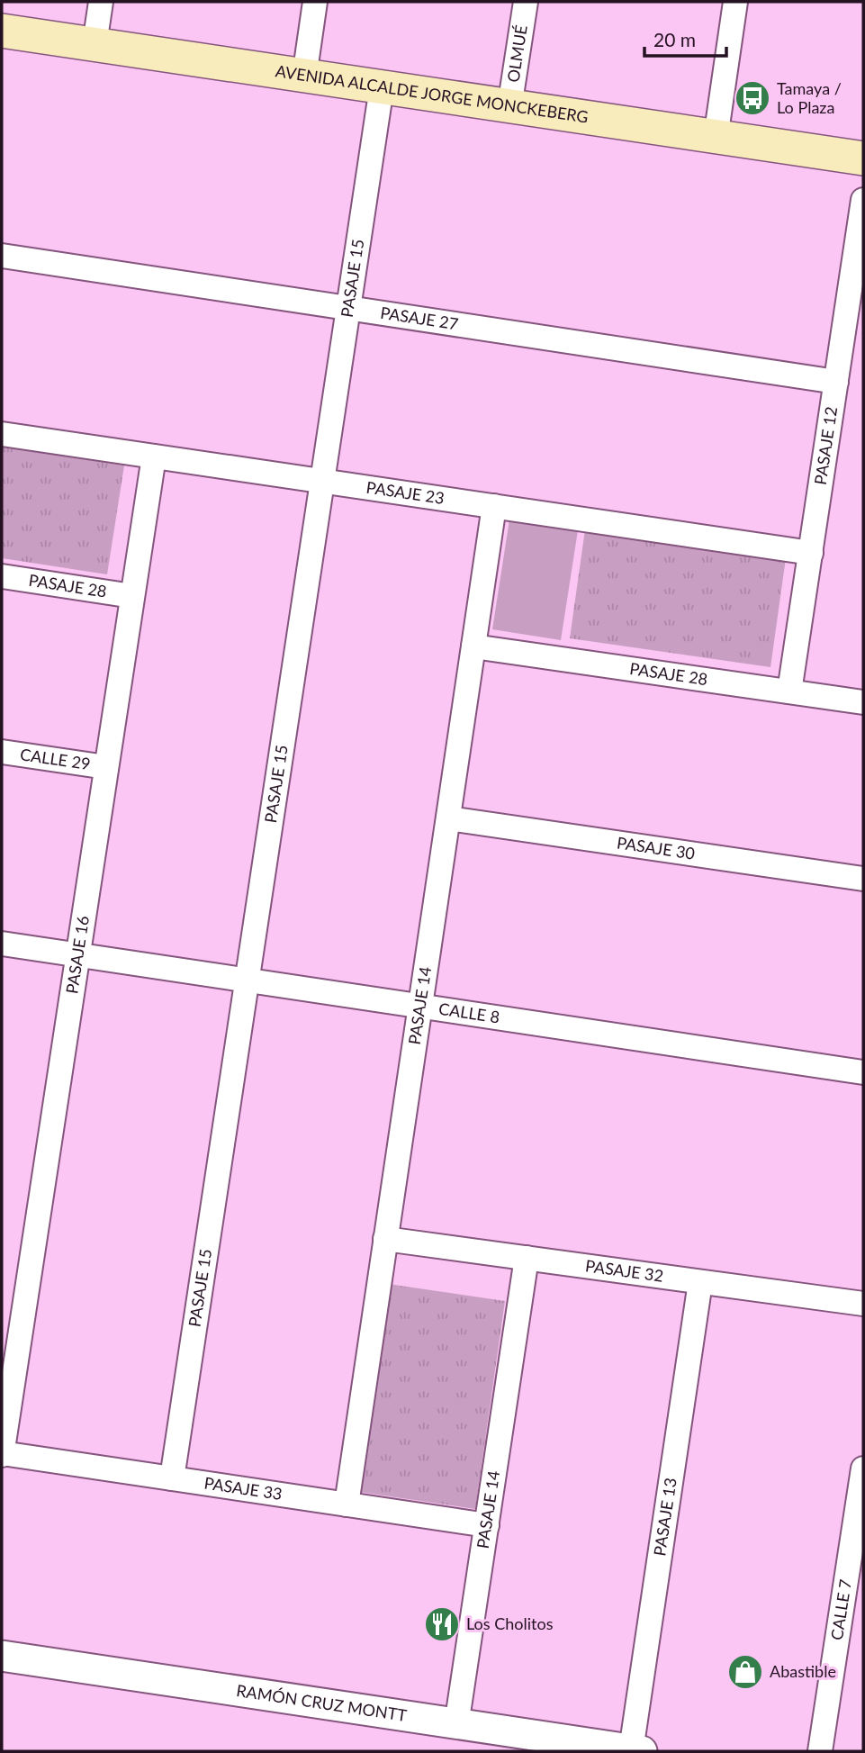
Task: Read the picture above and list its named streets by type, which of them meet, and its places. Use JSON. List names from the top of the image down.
{
  "streets": {
    "main road": ["AVENIDA ALCALDE JORGE MONCKEBERG"],
    "street": [
      "OLMUÉ",
      "PASAJE 15",
      "PASAJE 27",
      "PASAJE 12",
      "PASAJE 23",
      "PASAJE 28",
      "CALLE 29",
      "PASAJE 30",
      "PASAJE 16",
      "PASAJE 14",
      "CALLE 8",
      "PASAJE 32",
      "PASAJE 33",
      "PASAJE 13",
      "CALLE 7",
      "RAMÓN CRUZ MONTT"
    ]
  },
  "crossings": [
    ["OLMUÉ", "AVENIDA ALCALDE JORGE MONCKEBERG"],
    ["AVENIDA ALCALDE JORGE MONCKEBERG", "PASAJE 15"],
    ["PASAJE 15", "PASAJE 27"],
    ["PASAJE 15", "PASAJE 23"],
    ["PASAJE 15", "CALLE 8"],
    ["PASAJE 15", "PASAJE 33"],
    ["PASAJE 27", "PASAJE 12"],
    ["PASAJE 12", "PASAJE 23"],
    ["PASAJE 12", "PASAJE 28"],
    ["PASAJE 23", "PASAJE 16"],
    ["PASAJE 23", "PASAJE 14"],
    ["PASAJE 28", "PASAJE 16"],
    ["PASAJE 28", "PASAJE 14"],
    ["CALLE 29", "PASAJE 16"],
    ["PASAJE 30", "PASAJE 14"],
    ["PASAJE 16", "CALLE 8"],
    ["PASAJE 16", "PASAJE 33"],
    ["PASAJE 14", "CALLE 8"],
    ["PASAJE 14", "PASAJE 32"],
    ["PASAJE 14", "PASAJE 33"],
    ["PASAJE 14", "RAMÓN CRUZ MONTT"],
    ["PASAJE 32", "PASAJE 13"],
    ["PASAJE 13", "RAMÓN CRUZ MONTT"]
  ],
  "places": {
    "bus stop": ["Tamaya / Lo Plaza"],
    "restaurant": ["Los Cholitos"],
    "shop": ["Abastible"]
  },
  "scale_bar": "20 m"
}
